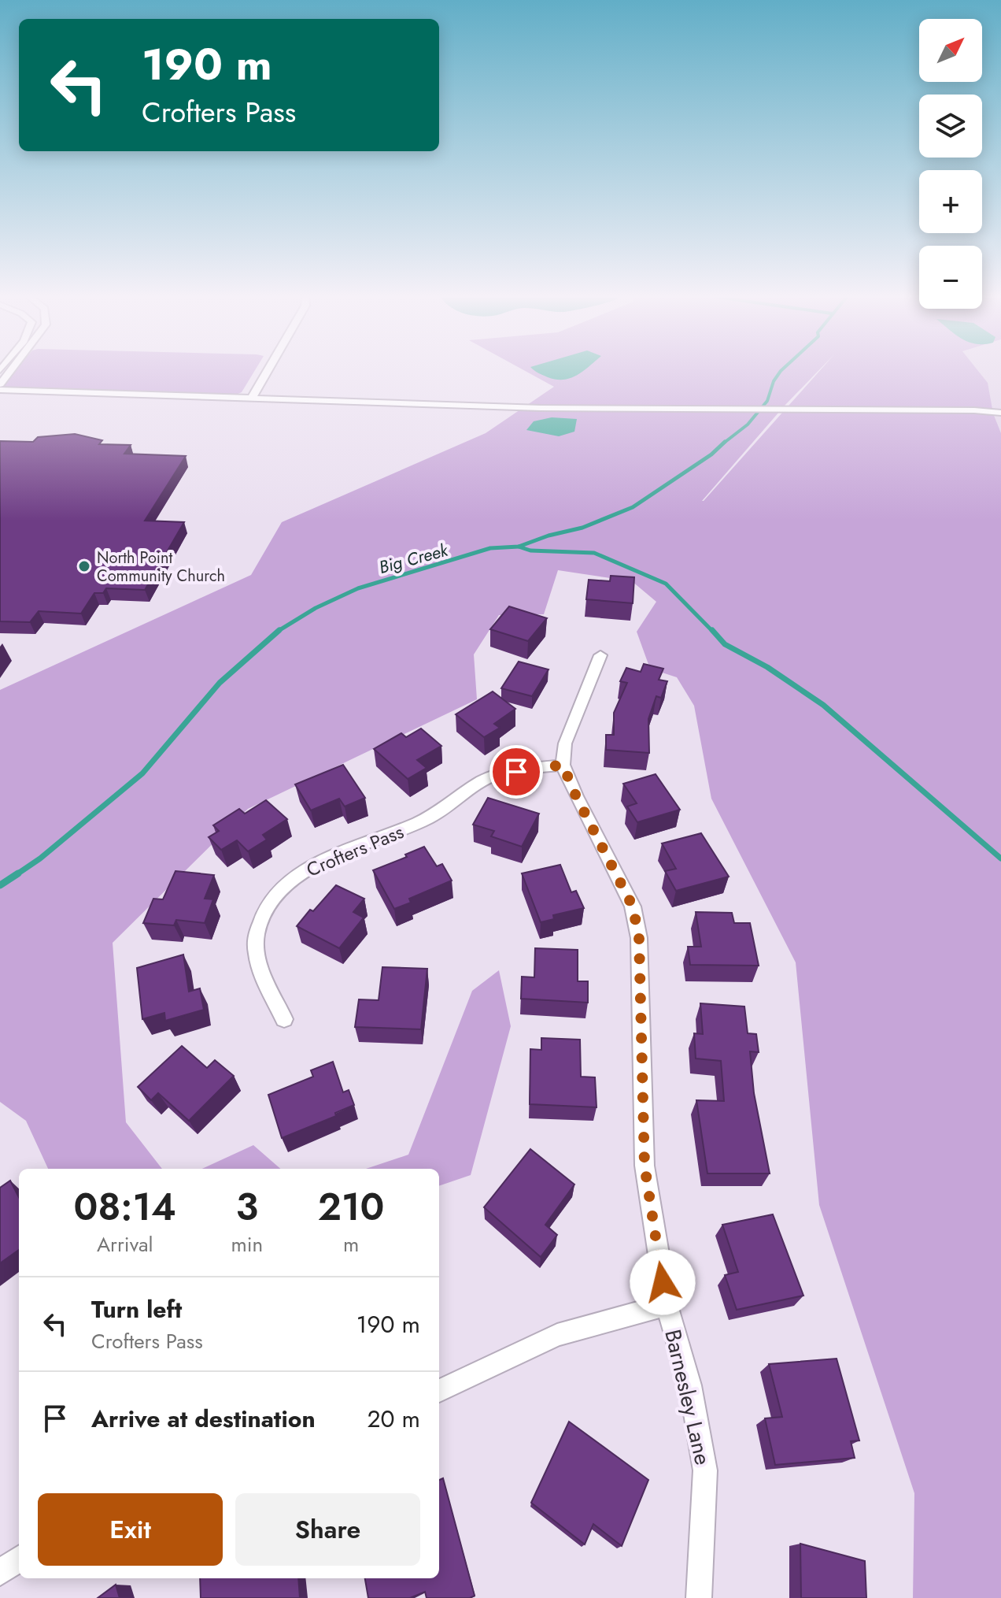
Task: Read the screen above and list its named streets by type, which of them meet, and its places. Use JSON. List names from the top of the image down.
{
  "streets": {
    "street": ["Crofters Pass", "Barnesley Lane"]
  },
  "crossings": [
    ["Crofters Pass", "Barnesley Lane"]
  ],
  "water": ["Big Creek"],
  "places": ["North Point Community Church"],
  "north": "top right",
  "page": {
    "map_buttons": ["+", "−"],
    "turn": ["190 m", "Crofters Pass"],
    "eta": [
      "08:14",
      "Arrival",
      "3",
      "min",
      "210",
      "m"
    ],
    "list": [
      {
        "name": "Turn left",
        "note": "Crofters Pass",
        "value": "190 m"
      },
      {
        "name": "Arrive at destination",
        "value": "20 m"
      }
    ],
    "buttons": ["Exit", "Share"]
  }
}
